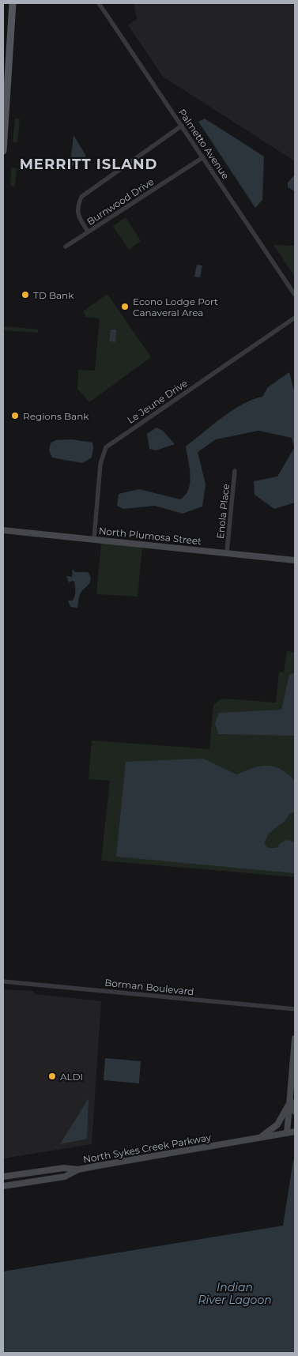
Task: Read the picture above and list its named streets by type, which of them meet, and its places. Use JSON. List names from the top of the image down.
{
  "streets": {
    "street": [
      "Palmetto Avenue",
      "Burnwood Drive",
      "Le Jeune Drive",
      "Enola Place",
      "North Plumosa Street",
      "Borman Boulevard",
      "North Sykes Creek Parkway"
    ]
  },
  "crossings": [
    ["Palmetto Avenue", "Burnwood Drive"],
    ["Le Jeune Drive", "North Plumosa Street"],
    ["Enola Place", "North Plumosa Street"]
  ],
  "districts": ["MERRITT ISLAND"],
  "water": ["Indian River Lagoon"],
  "places": [
    "TD Bank",
    "Econo Lodge Port Canaveral Area",
    "Regions Bank",
    "ALDI"
  ]
}
